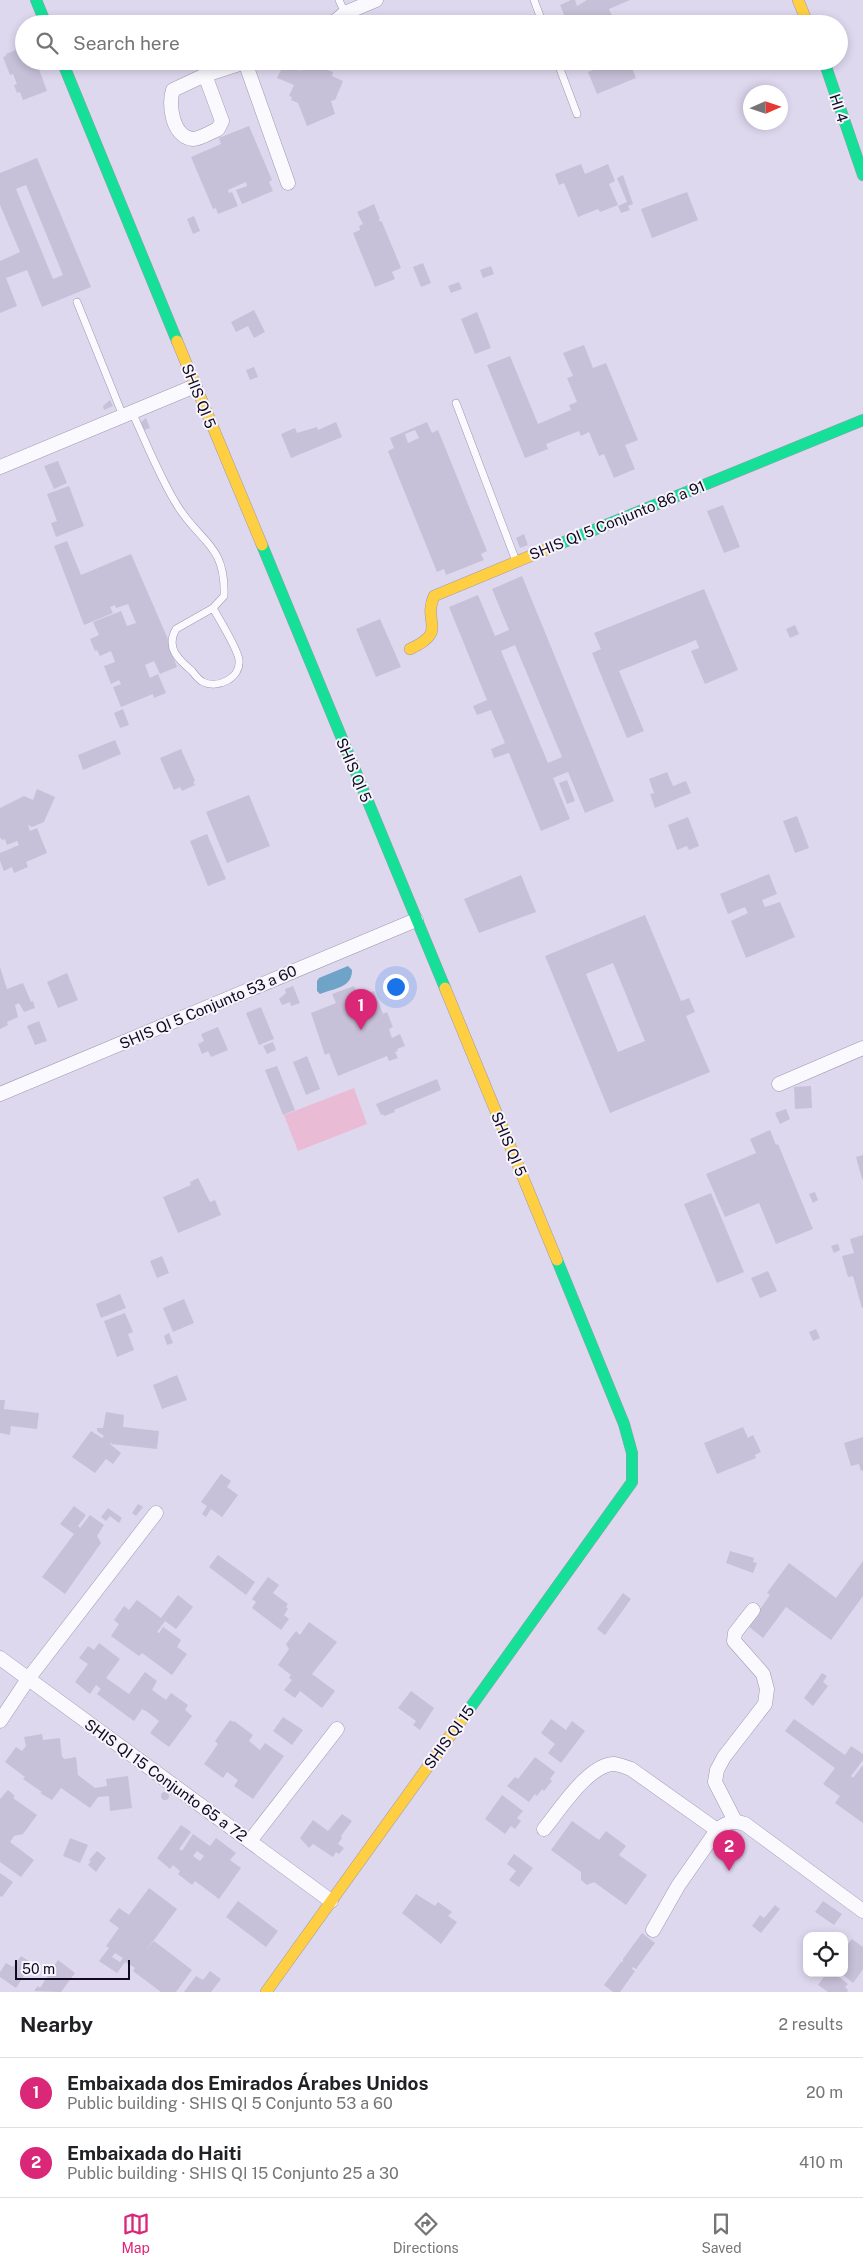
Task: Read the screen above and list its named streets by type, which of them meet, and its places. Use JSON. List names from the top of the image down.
{
  "streets": {
    "street": [
      "HI 4",
      "SHIS QI 5",
      "SHIS QI 5 Conjunto 86 a 91",
      "SHIS QI 5 Conjunto 53 a 60",
      "SHIS QI 15",
      "SHIS QI 15 Conjunto 65 a 72"
    ]
  },
  "crossings": [
    ["SHIS QI 5", "SHIS QI 5 Conjunto 53 a 60"],
    ["SHIS QI 5", "SHIS QI 15"],
    ["SHIS QI 15", "SHIS QI 15 Conjunto 65 a 72"]
  ],
  "scale_bar": "50 m",
  "north": "right",
  "page": {
    "search": "Search here",
    "pins": ["1", "2"],
    "scale": "50 m",
    "heading": ["Nearby", "2 results"],
    "list": [
      {
        "mark": "1",
        "name": "Embaixada dos Emirados Árabes Unidos",
        "note": "Public building · SHIS QI 5 Conjunto 53 a 60",
        "value": "20 m"
      },
      {
        "mark": "2",
        "name": "Embaixada do Haiti",
        "note": "Public building · SHIS QI 15 Conjunto 25 a 30",
        "value": "410 m"
      }
    ],
    "nav": ["Map", "Directions", "Saved"]
  }
}
